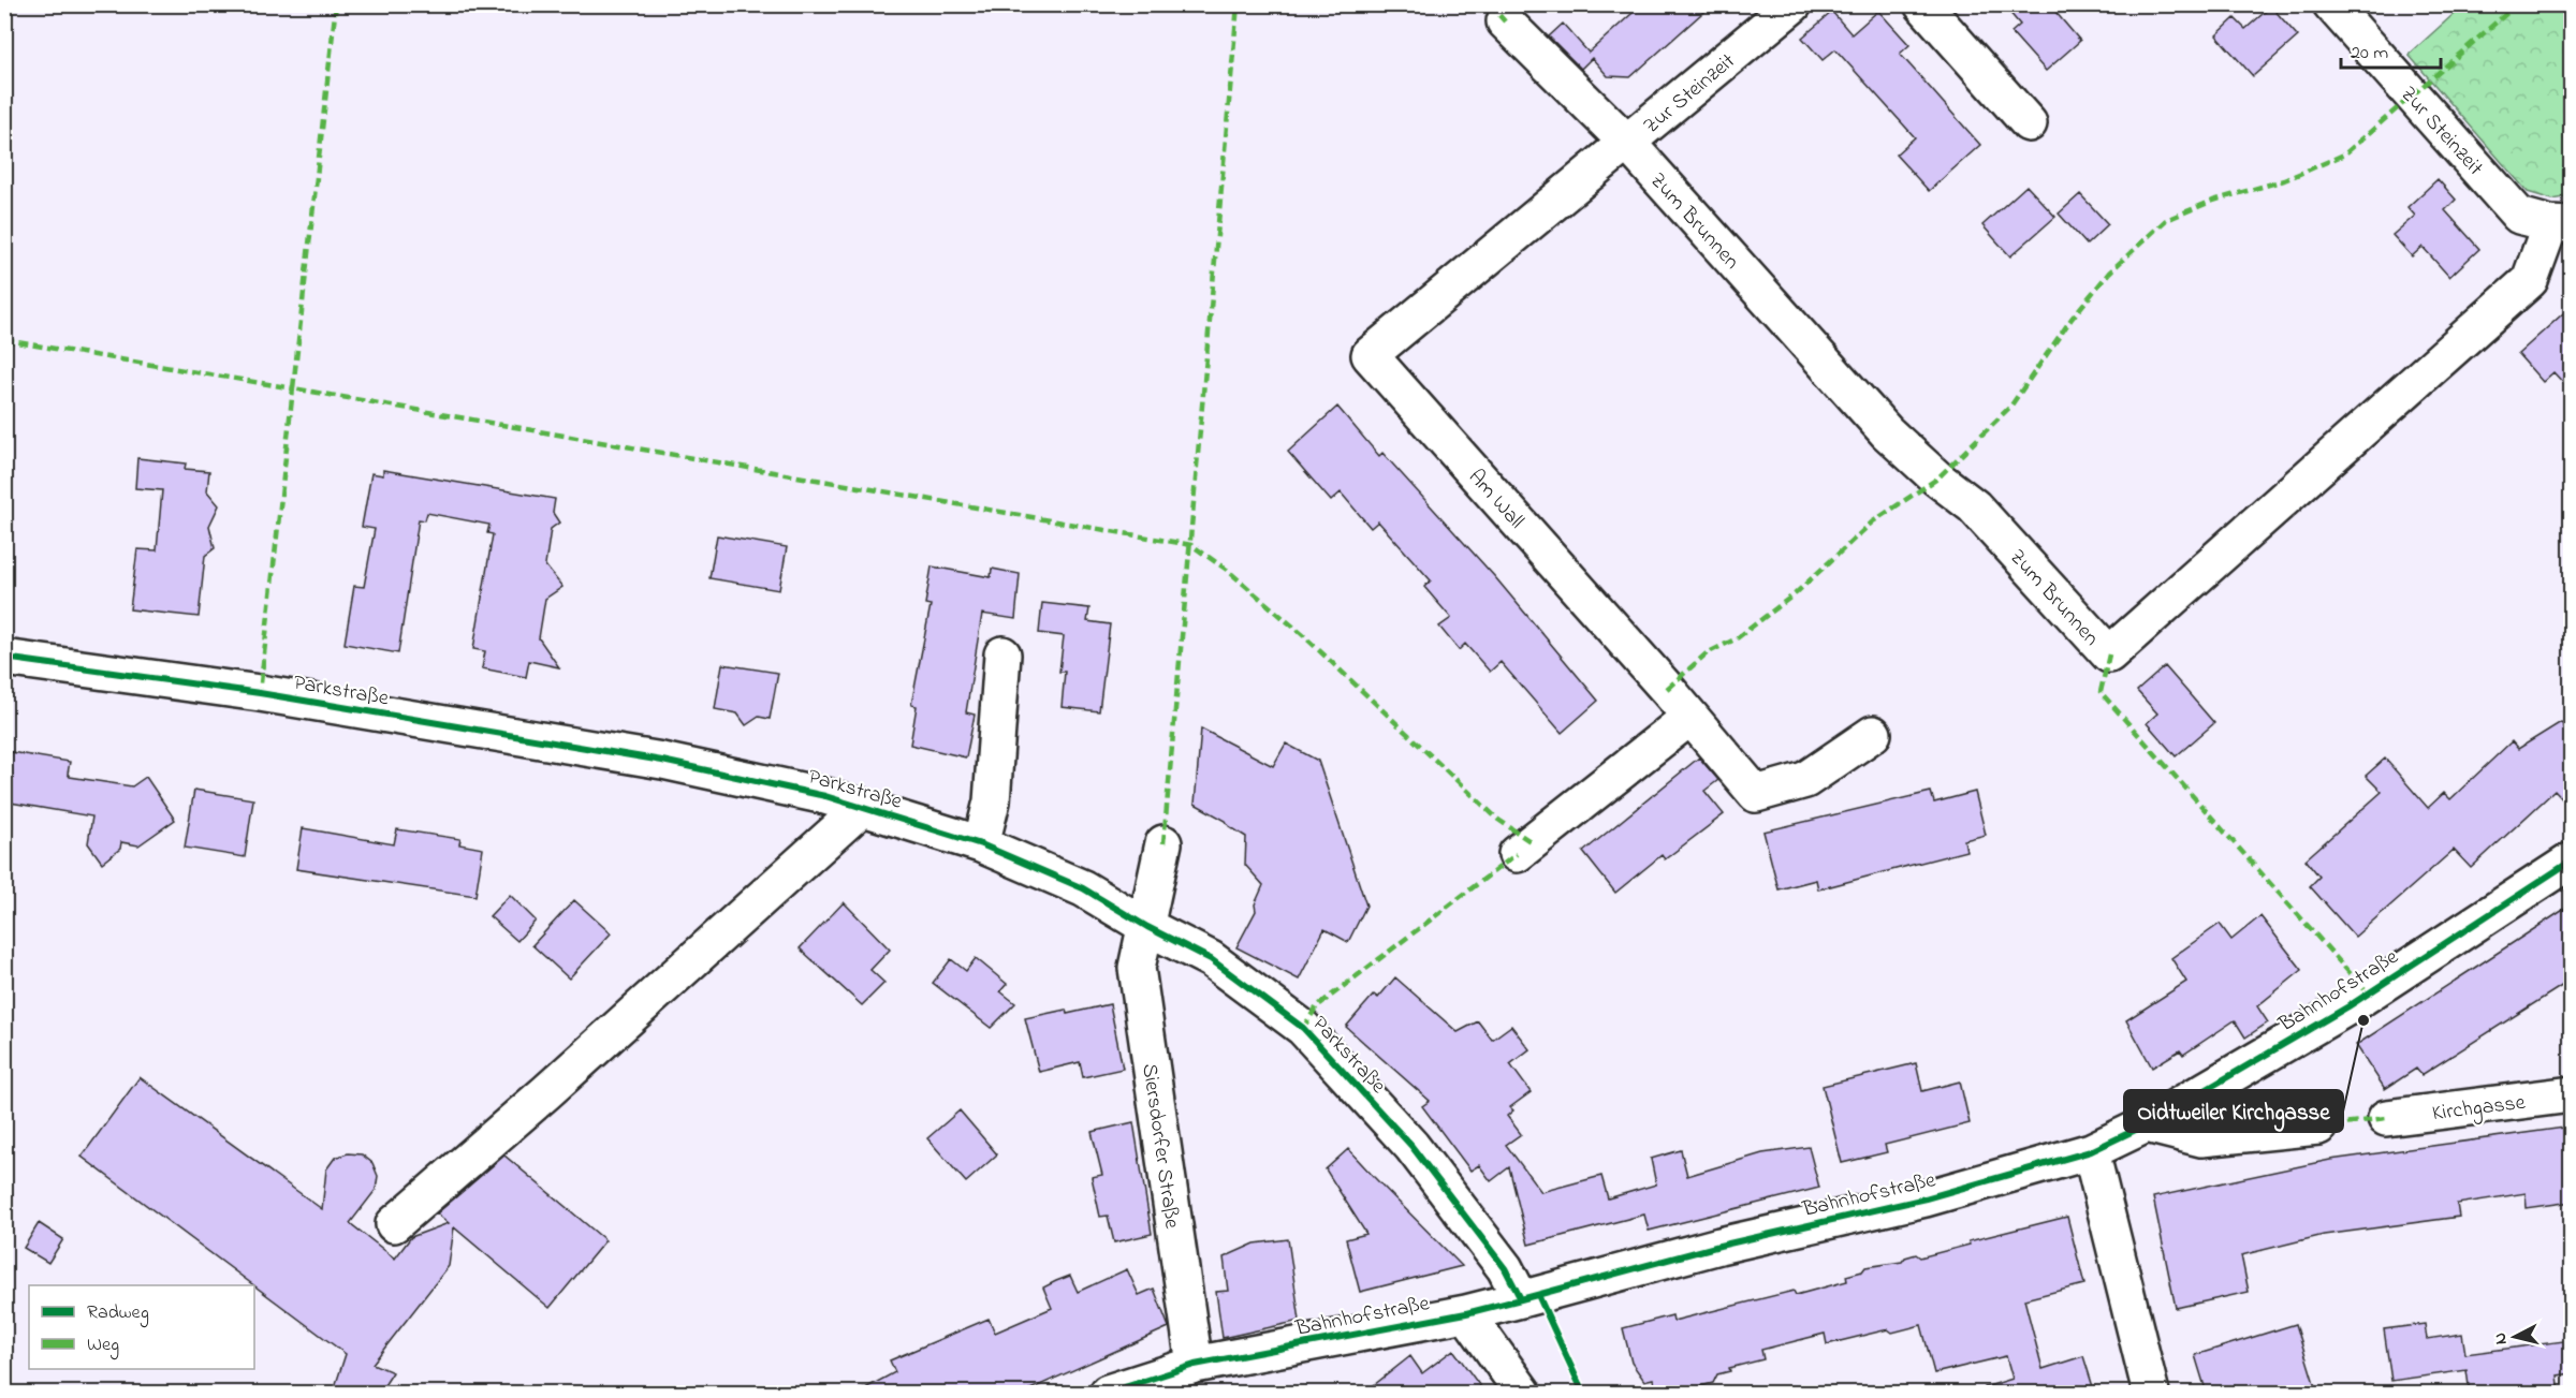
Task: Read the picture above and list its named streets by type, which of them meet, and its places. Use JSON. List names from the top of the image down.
{
  "streets": {
    "street": [
      "Zur Steinzeit",
      "Zum Brunnen",
      "Am Wall",
      "Parkstraße",
      "Bahnhofstraße",
      "Kirchgasse",
      "Siersdorfer Straße"
    ]
  },
  "crossings": [
    ["Zur Steinzeit", "Zum Brunnen"],
    ["Zur Steinzeit", "Am Wall"],
    ["Zum Brunnen", "Am Wall"],
    ["Parkstraße", "Bahnhofstraße"],
    ["Parkstraße", "Siersdorfer Straße"],
    ["Bahnhofstraße", "Siersdorfer Straße"]
  ],
  "places": ["Oidtweiler Kirchgasse"],
  "legend": ["Radweg", "Weg"],
  "scale_bar": "20 m",
  "north": "left"
}
